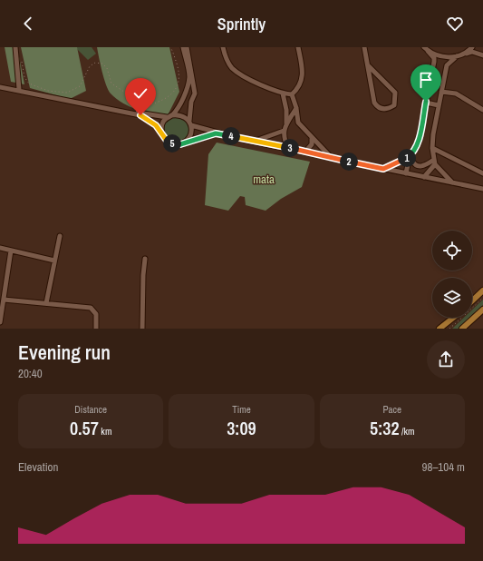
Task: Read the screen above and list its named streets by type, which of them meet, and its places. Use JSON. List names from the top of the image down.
{
  "parks": ["mata"],
  "page": {
    "header": "Sprintly",
    "pins": [
      "4",
      "5",
      "3",
      "1",
      "2"
    ],
    "heading": ["Evening run", "20:40"],
    "stats": [
      ["Distance", "0.57 km"],
      ["Time", "3:09"],
      ["Pace", "5:32 /km"]
    ],
    "chart": ["Elevation", "98–104 m"]
  }
}
